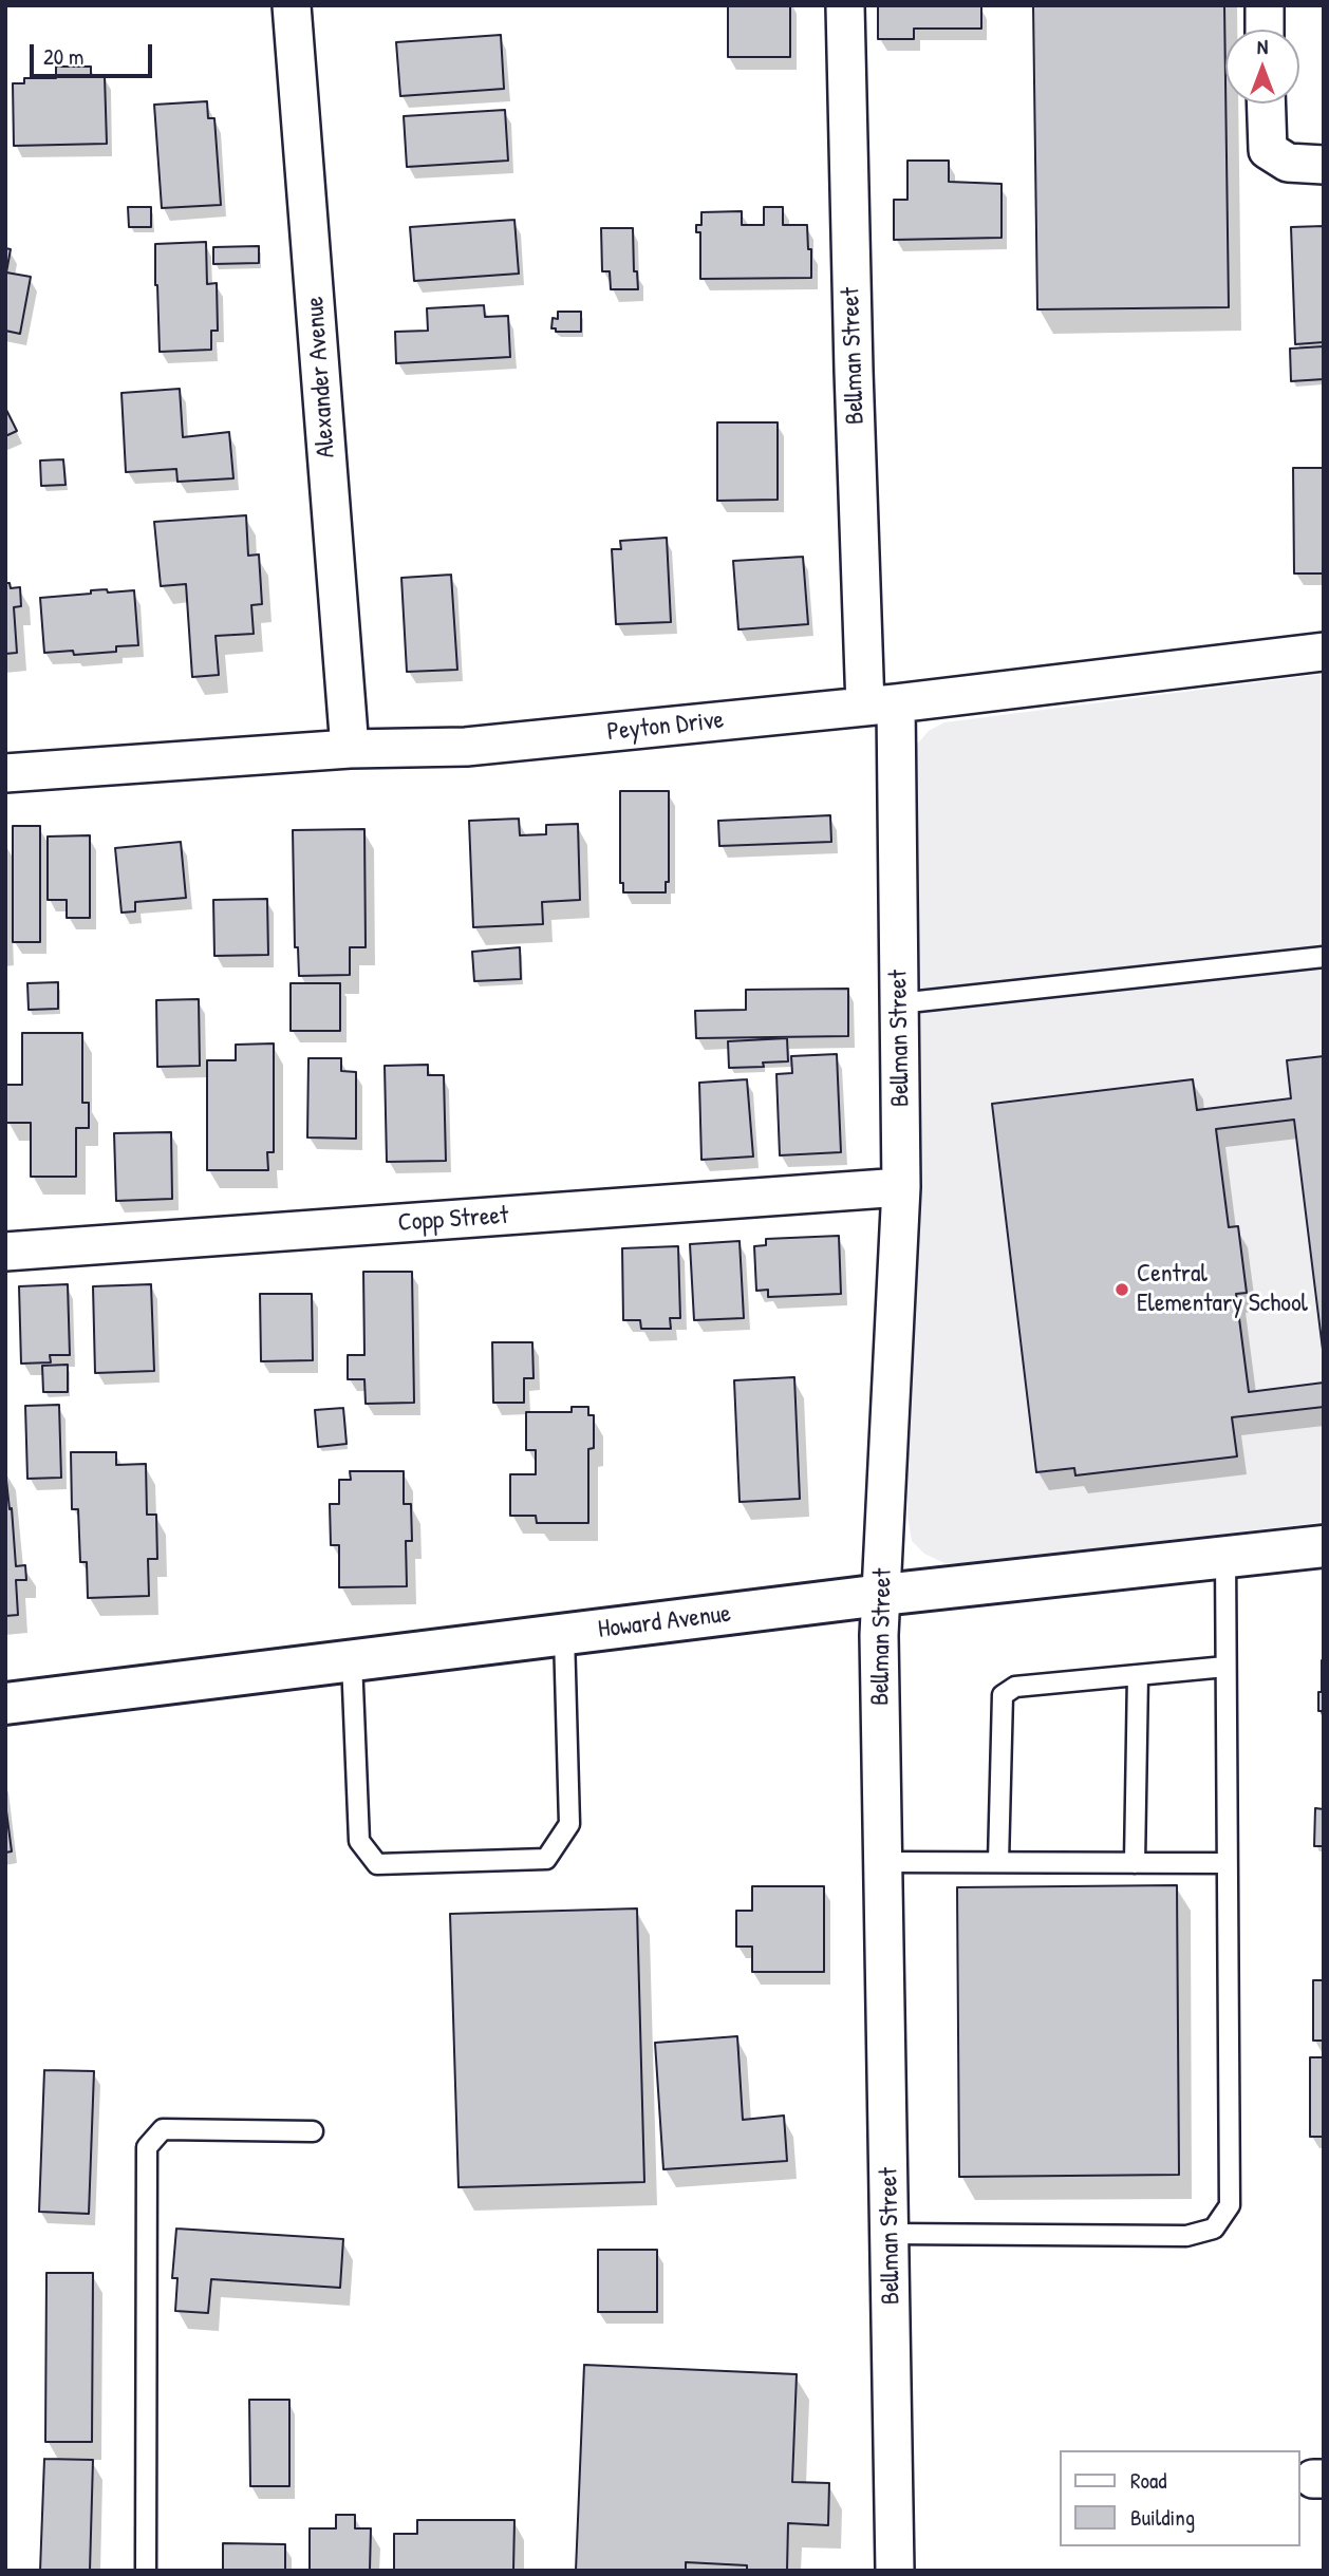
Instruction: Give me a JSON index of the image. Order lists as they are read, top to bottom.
{
  "streets": {
    "main road": ["Howard Avenue"],
    "street": [
      "Bellman Street",
      "Alexander Avenue",
      "Peyton Drive",
      "Copp Street"
    ]
  },
  "crossings": [
    ["Bellman Street", "Peyton Drive"],
    ["Bellman Street", "Copp Street"],
    ["Bellman Street", "Howard Avenue"],
    ["Alexander Avenue", "Peyton Drive"]
  ],
  "places": ["Central Elementary School"],
  "legend": ["Road", "Building"],
  "scale_bar": "20 m",
  "north": "top"
}
